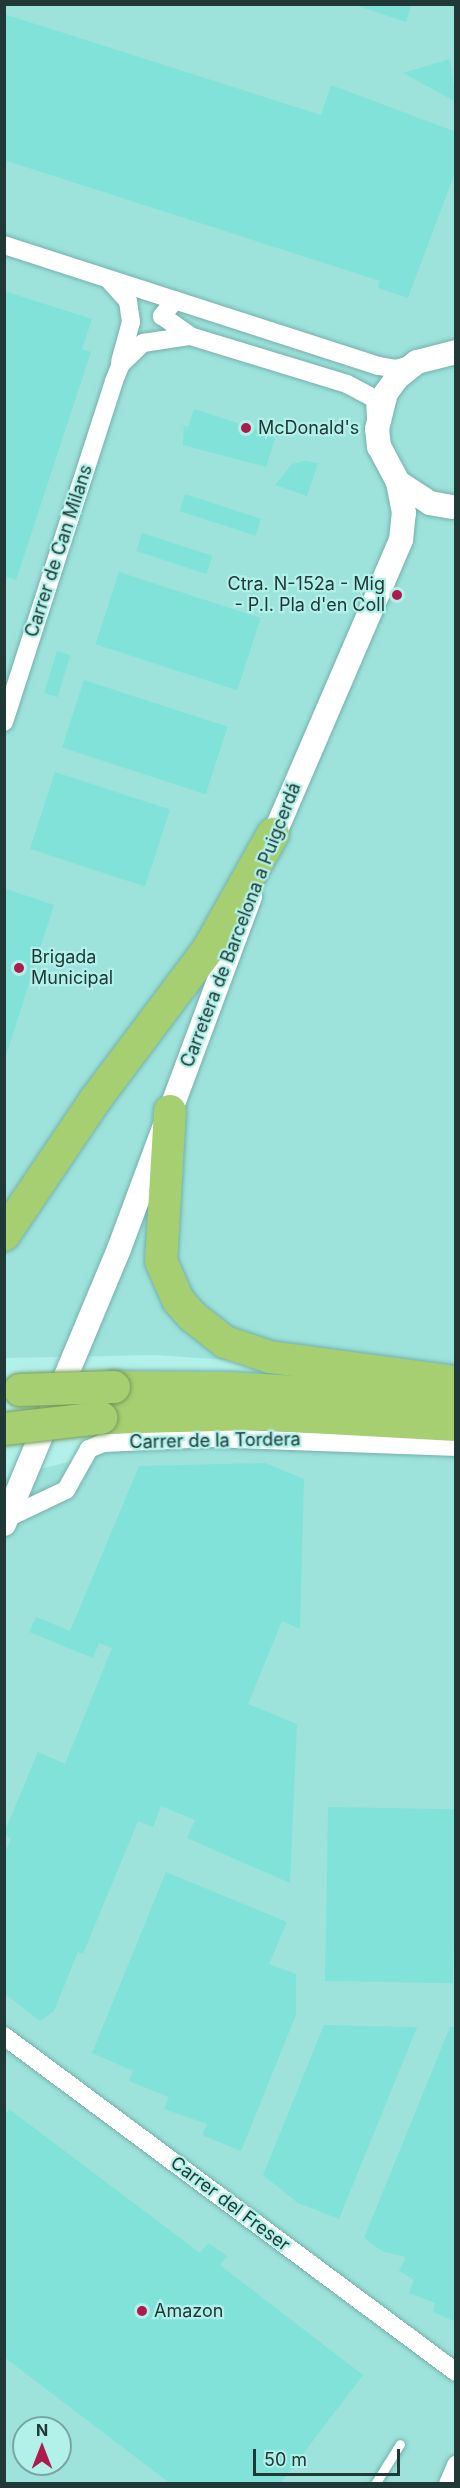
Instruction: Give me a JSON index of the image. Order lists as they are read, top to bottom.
{
  "streets": {
    "main road": ["Carretera de Barcelona a Puigcerdá"],
    "street": ["Carrer de Can Milans", "Carrer de la Tordera", "Carrer del Freser"]
  },
  "crossings": [
    ["Carretera de Barcelona a Puigcerdá", "Carrer de la Tordera"]
  ],
  "places": [
    "McDonald's",
    "Ctra. N-152a - Mig - P.I. Pla d'en Coll",
    "Brigada Municipal",
    "Amazon"
  ],
  "scale_bar": "50 m",
  "north": "top"
}
